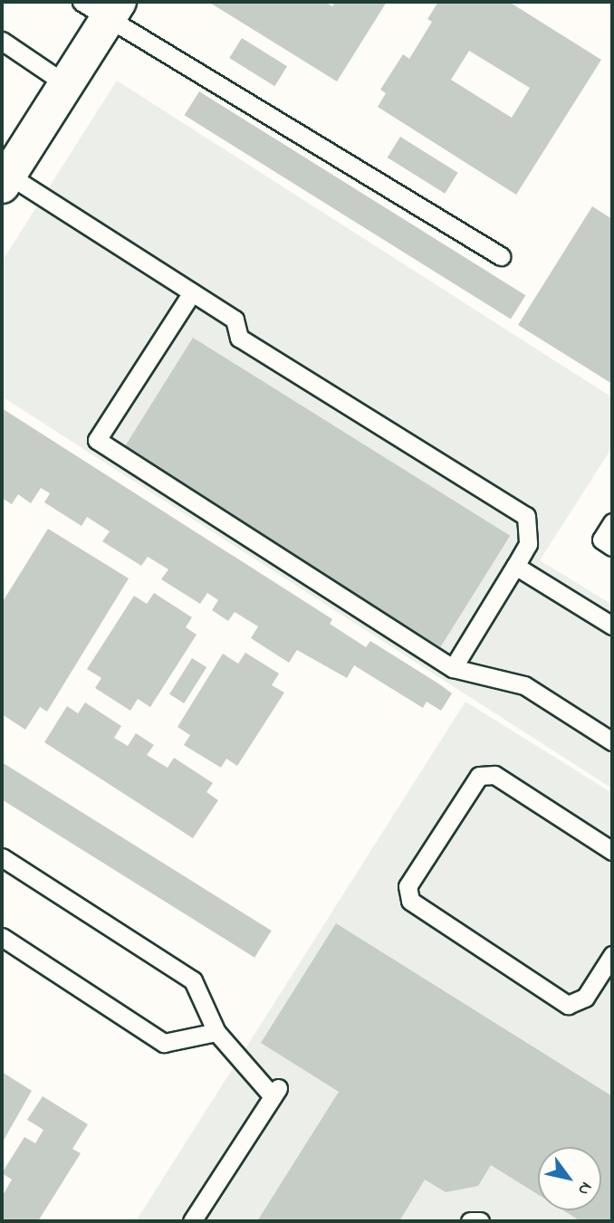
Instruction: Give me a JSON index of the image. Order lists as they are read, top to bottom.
{
  "north": "bottom right"
}
